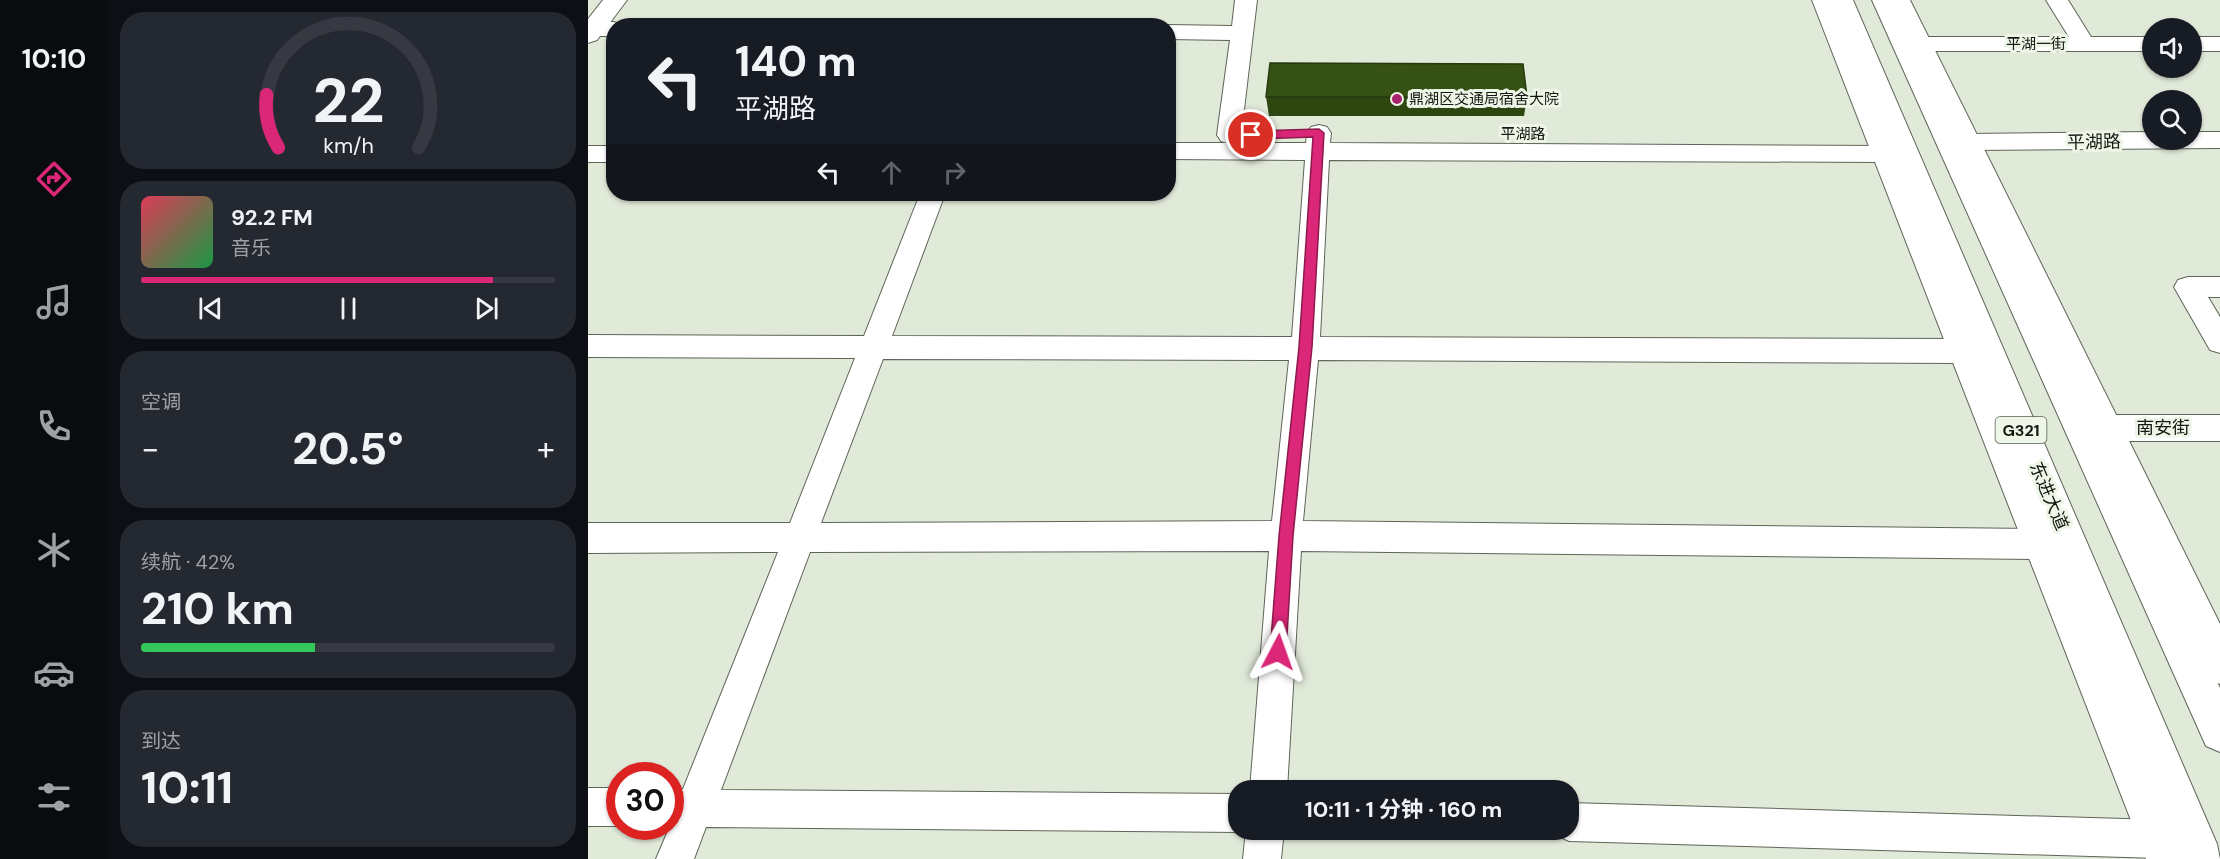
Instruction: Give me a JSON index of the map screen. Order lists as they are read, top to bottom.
{
  "streets": {
    "main road": ["G321", "东进大道"],
    "street": ["平湖一街", "平湖路", "南安街"]
  },
  "places": ["鼎湖区交通局宿舍大院"],
  "page": {
    "tabs": "10:10",
    "turn": ["140 m", "平湖路"],
    "song": ["92.2 FM", "音乐"],
    "tile": [
      "空调",
      ["续航 · 42%", "210 km"],
      ["到达", "10:11"]
    ],
    "heat": ["−", "20.5°", "+"],
    "limit": "30",
    "trip": "10:11 · 1 分钟 · 160 m",
    "gauge": ["22", "km/h"]
  }
}
